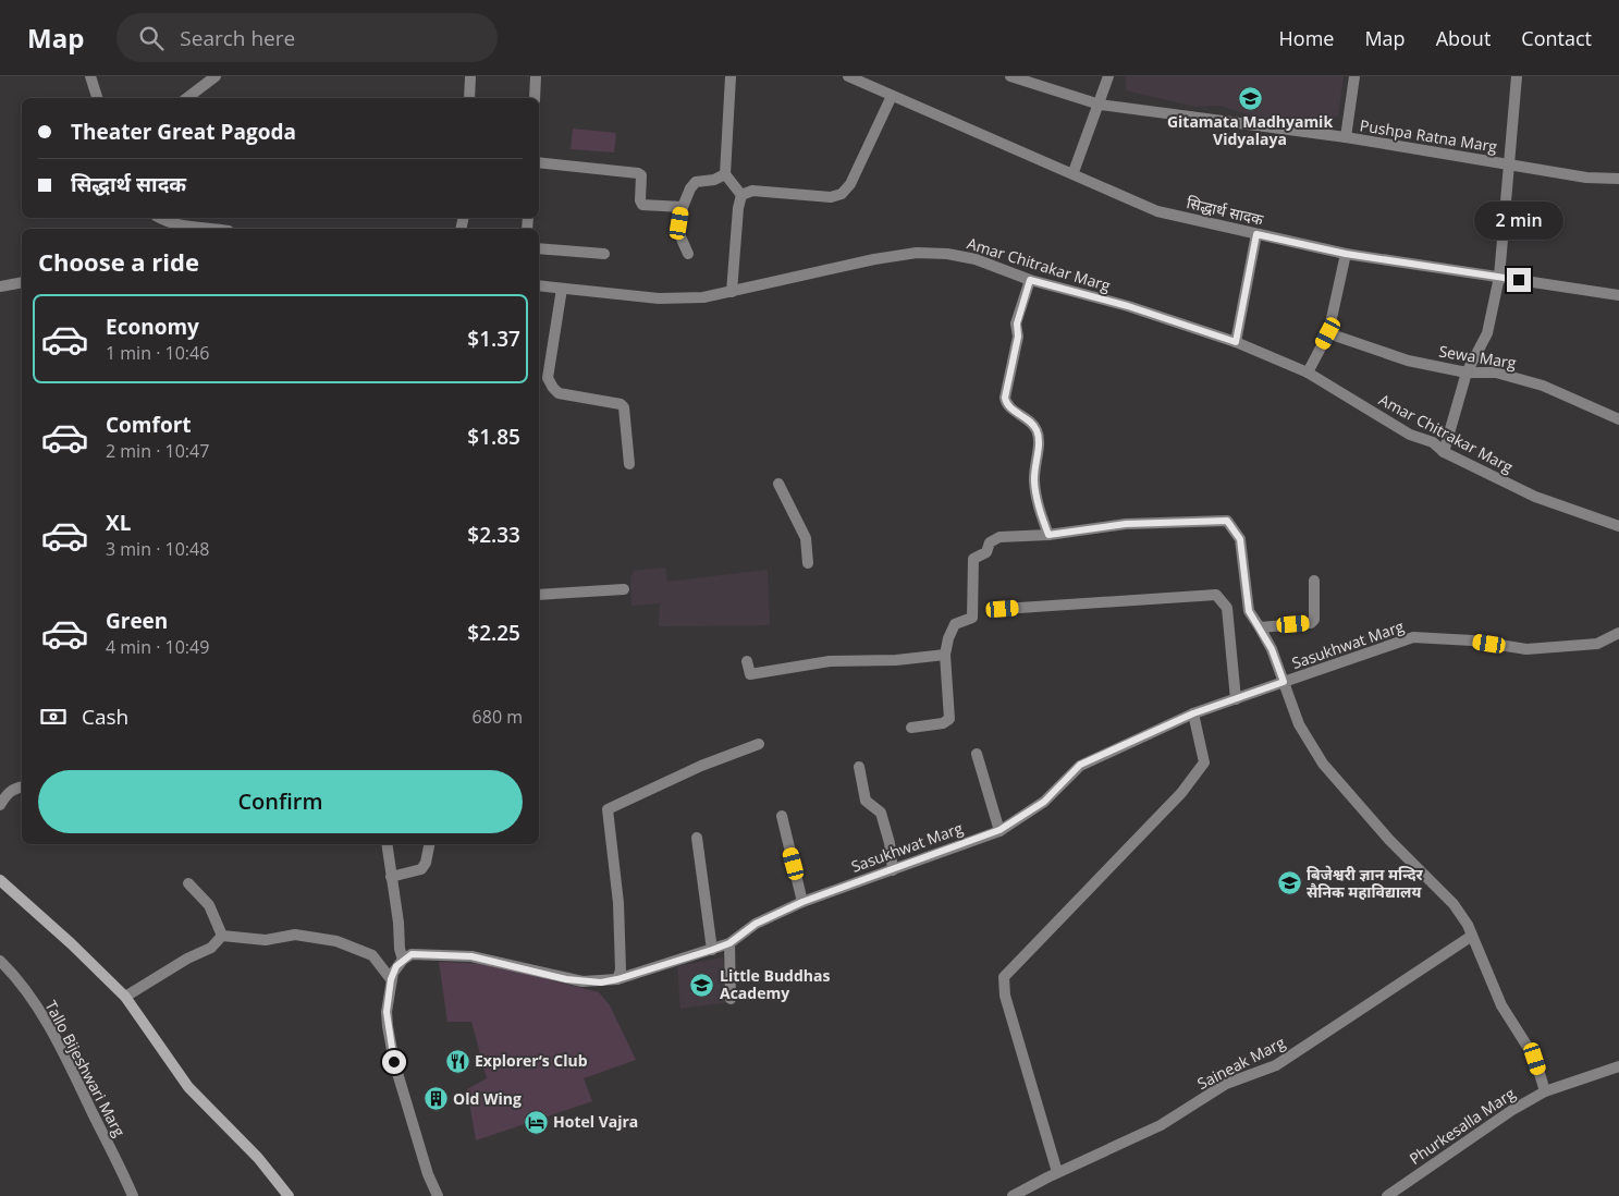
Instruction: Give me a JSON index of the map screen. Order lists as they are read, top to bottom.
{
  "streets": {
    "street": [
      "Pushpa Ratna Marg",
      "सिद्धार्थ सादक",
      "Amar Chitrakar Marg",
      "Sewa Marg",
      "Sasukhwat Marg",
      "Saineak Marg",
      "Tallo Bijeshwari Marg",
      "Phurkesalla Marg"
    ]
  },
  "places": {
    "school or university": ["Gitamata Madhyamik Vidyalaya", "बिजेश्वरी ज्ञान मन्दिर सैनिक महाविद्यालय", "Little Buddhas Academy"],
    "restaurant": ["Explorer‘s Club"],
    "building": ["Old Wing"],
    "hotel": ["Hotel Vajra"]
  },
  "page": {
    "header": "Map",
    "search": "Search here",
    "nav": [
      "Home",
      "Map",
      "About",
      "Contact"
    ],
    "banner": ["Theater Great Pagoda", "सिद्धार्थ सादक"],
    "bubble": "2 min",
    "heading": "Choose a ride",
    "list": [
      {
        "name": "Economy",
        "note": "1 min · 10:46",
        "value": "$1.37"
      },
      {
        "name": "Comfort",
        "note": "2 min · 10:47",
        "value": "$1.85"
      },
      {
        "name": "XL",
        "note": "3 min · 10:48",
        "value": "$2.33"
      },
      {
        "name": "Green",
        "note": "4 min · 10:49",
        "value": "$2.25"
      }
    ],
    "pay": ["Cash", "680 m"],
    "buttons": "Confirm"
  }
}
